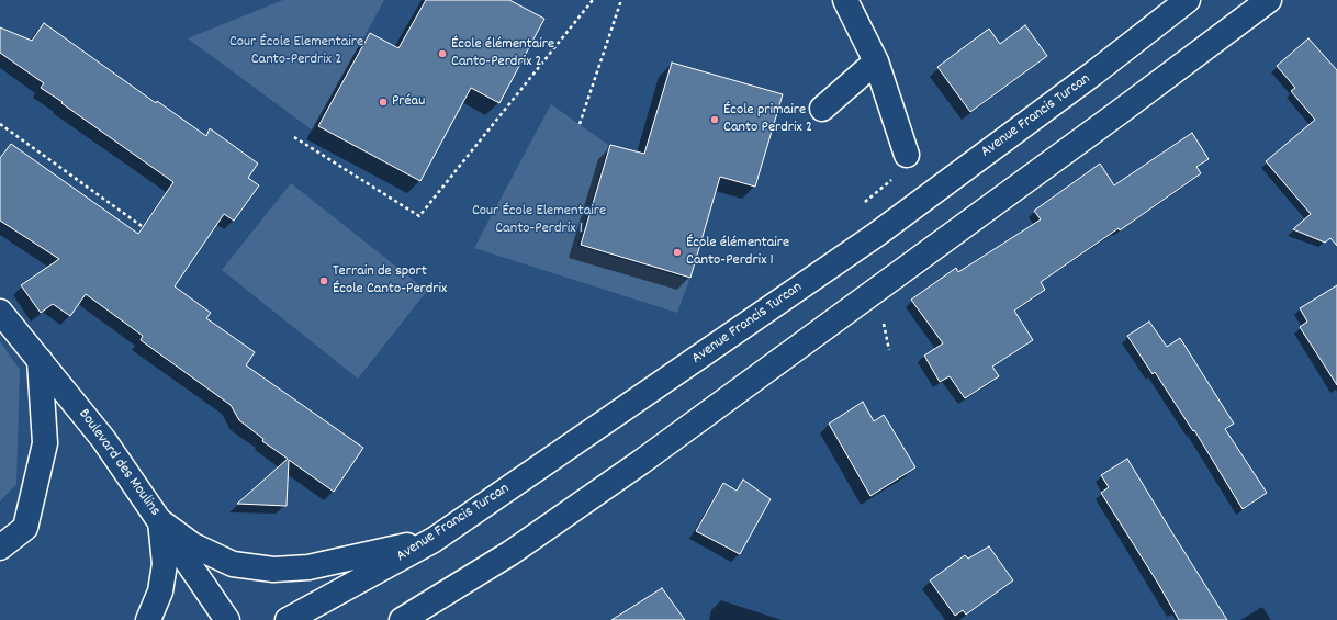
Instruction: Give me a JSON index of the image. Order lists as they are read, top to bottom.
{
  "streets": {
    "main road": ["Avenue Francis Turcan", "Boulevard des Moulins"]
  },
  "parks": ["Cour École Elementaire Canto-Perdrix 2", "Cour École Elementaire Canto-Perdrix 1"],
  "places": [
    "École élémentaire Canto-Perdrix 2",
    "Préau",
    "École primaire Canto Perdrix 2",
    "École élémentaire Canto-Perdrix 1",
    "Terrain de sport École Canto-Perdrix"
  ]
}
